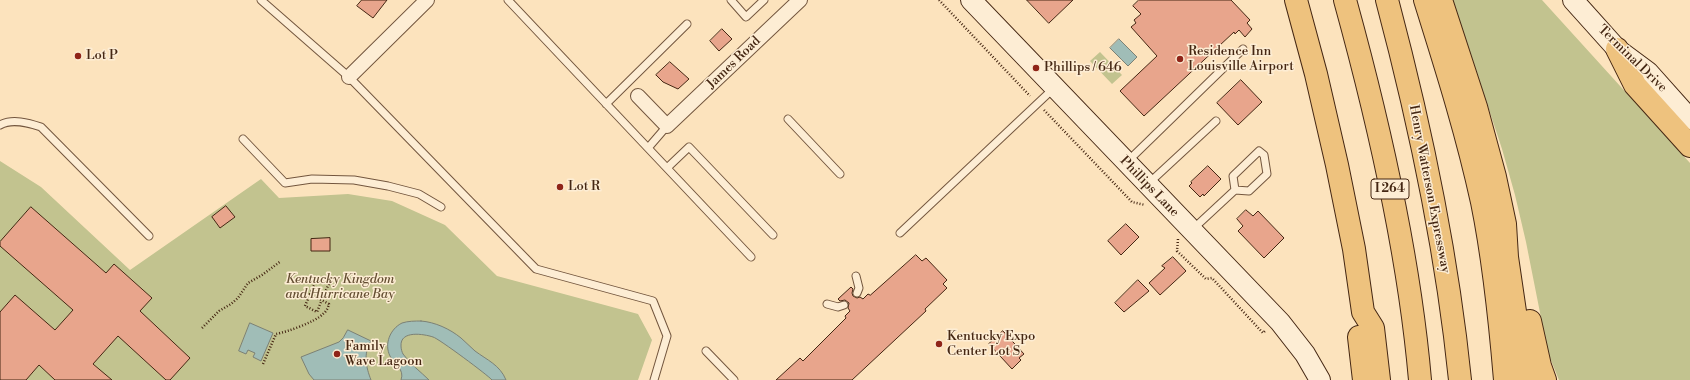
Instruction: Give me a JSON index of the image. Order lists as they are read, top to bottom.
{
  "streets": {
    "highway": ["I 264", "Henry Watterson Expressway"],
    "main road": ["Terminal Drive", "Phillips Lane"],
    "street": ["James Road"]
  },
  "parks": ["Kentucky Kingdom and Hurricane Bay"],
  "places": [
    "Lot P",
    "Residence Inn Louisville Airport",
    "Phillips / 646",
    "Lot R",
    "Kentucky Expo Center Lot S",
    "Family Wave Lagoon"
  ]
}
